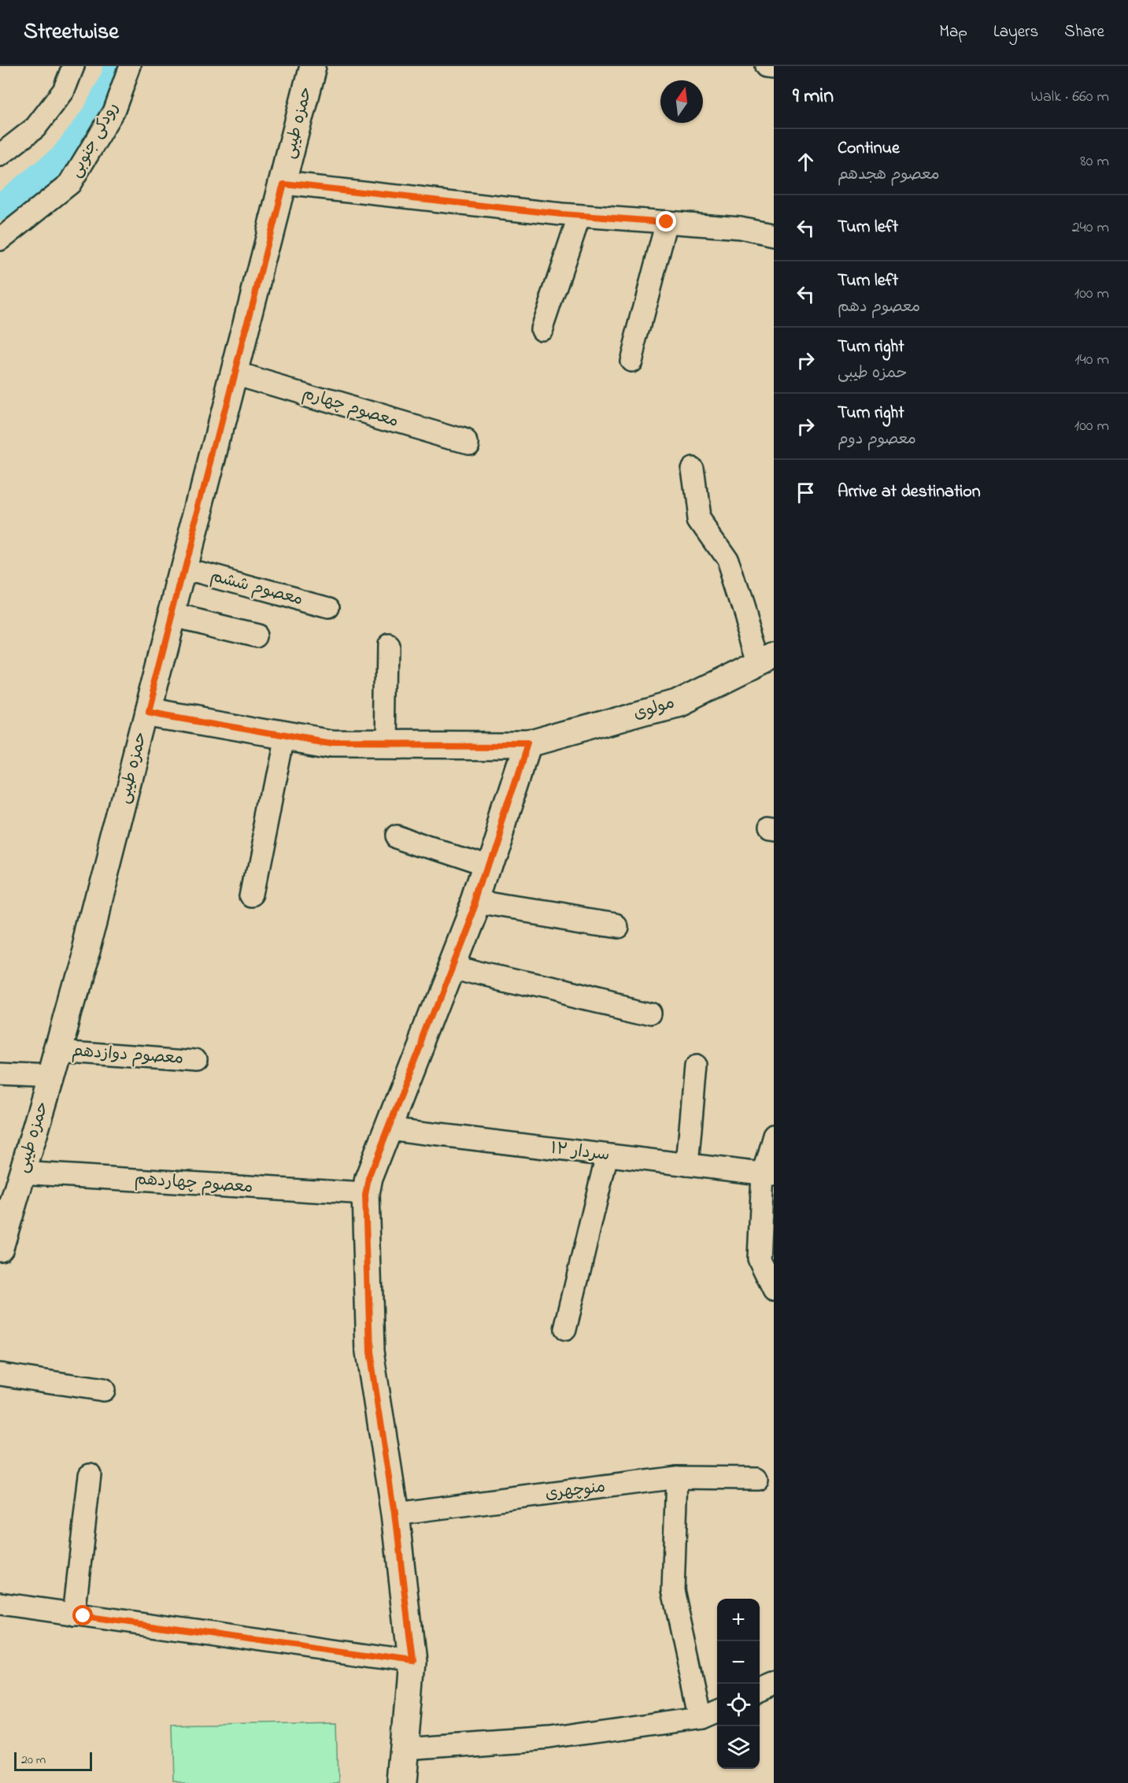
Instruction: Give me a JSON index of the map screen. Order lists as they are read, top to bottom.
{
  "streets": {
    "street": [
      "حمزه طیبی",
      "رودکی جنوبی",
      "معصوم چهارم",
      "معصوم ششم",
      "مولوی",
      "معصوم دوازدهم",
      "سردار ۱۲",
      "معصوم چهاردهم",
      "منوچهری"
    ]
  },
  "crossings": [
    ["حمزه طیبی", "معصوم چهارم"],
    ["حمزه طیبی", "معصوم ششم"],
    ["حمزه طیبی", "مولوی"],
    ["حمزه طیبی", "معصوم دوازدهم"],
    ["حمزه طیبی", "معصوم چهاردهم"]
  ],
  "scale_bar": "20 m",
  "north": "top",
  "page": {
    "header": "Streetwise",
    "nav": ["Map", "Layers", "Share"],
    "heading": ["9 min", "Walk · 660 m"],
    "list": [
      ["Continue", "معصوم هجدهم", "80 m"],
      ["Turn left", "240 m"],
      ["Turn left", "معصوم دهم", "100 m"],
      ["Turn right", "حمزه طیبی", "140 m"],
      ["Turn right", "معصوم دوم", "100 m"],
      "Arrive at destination"
    ],
    "map_buttons": ["+", "−"],
    "scale": "20 m"
  }
}
